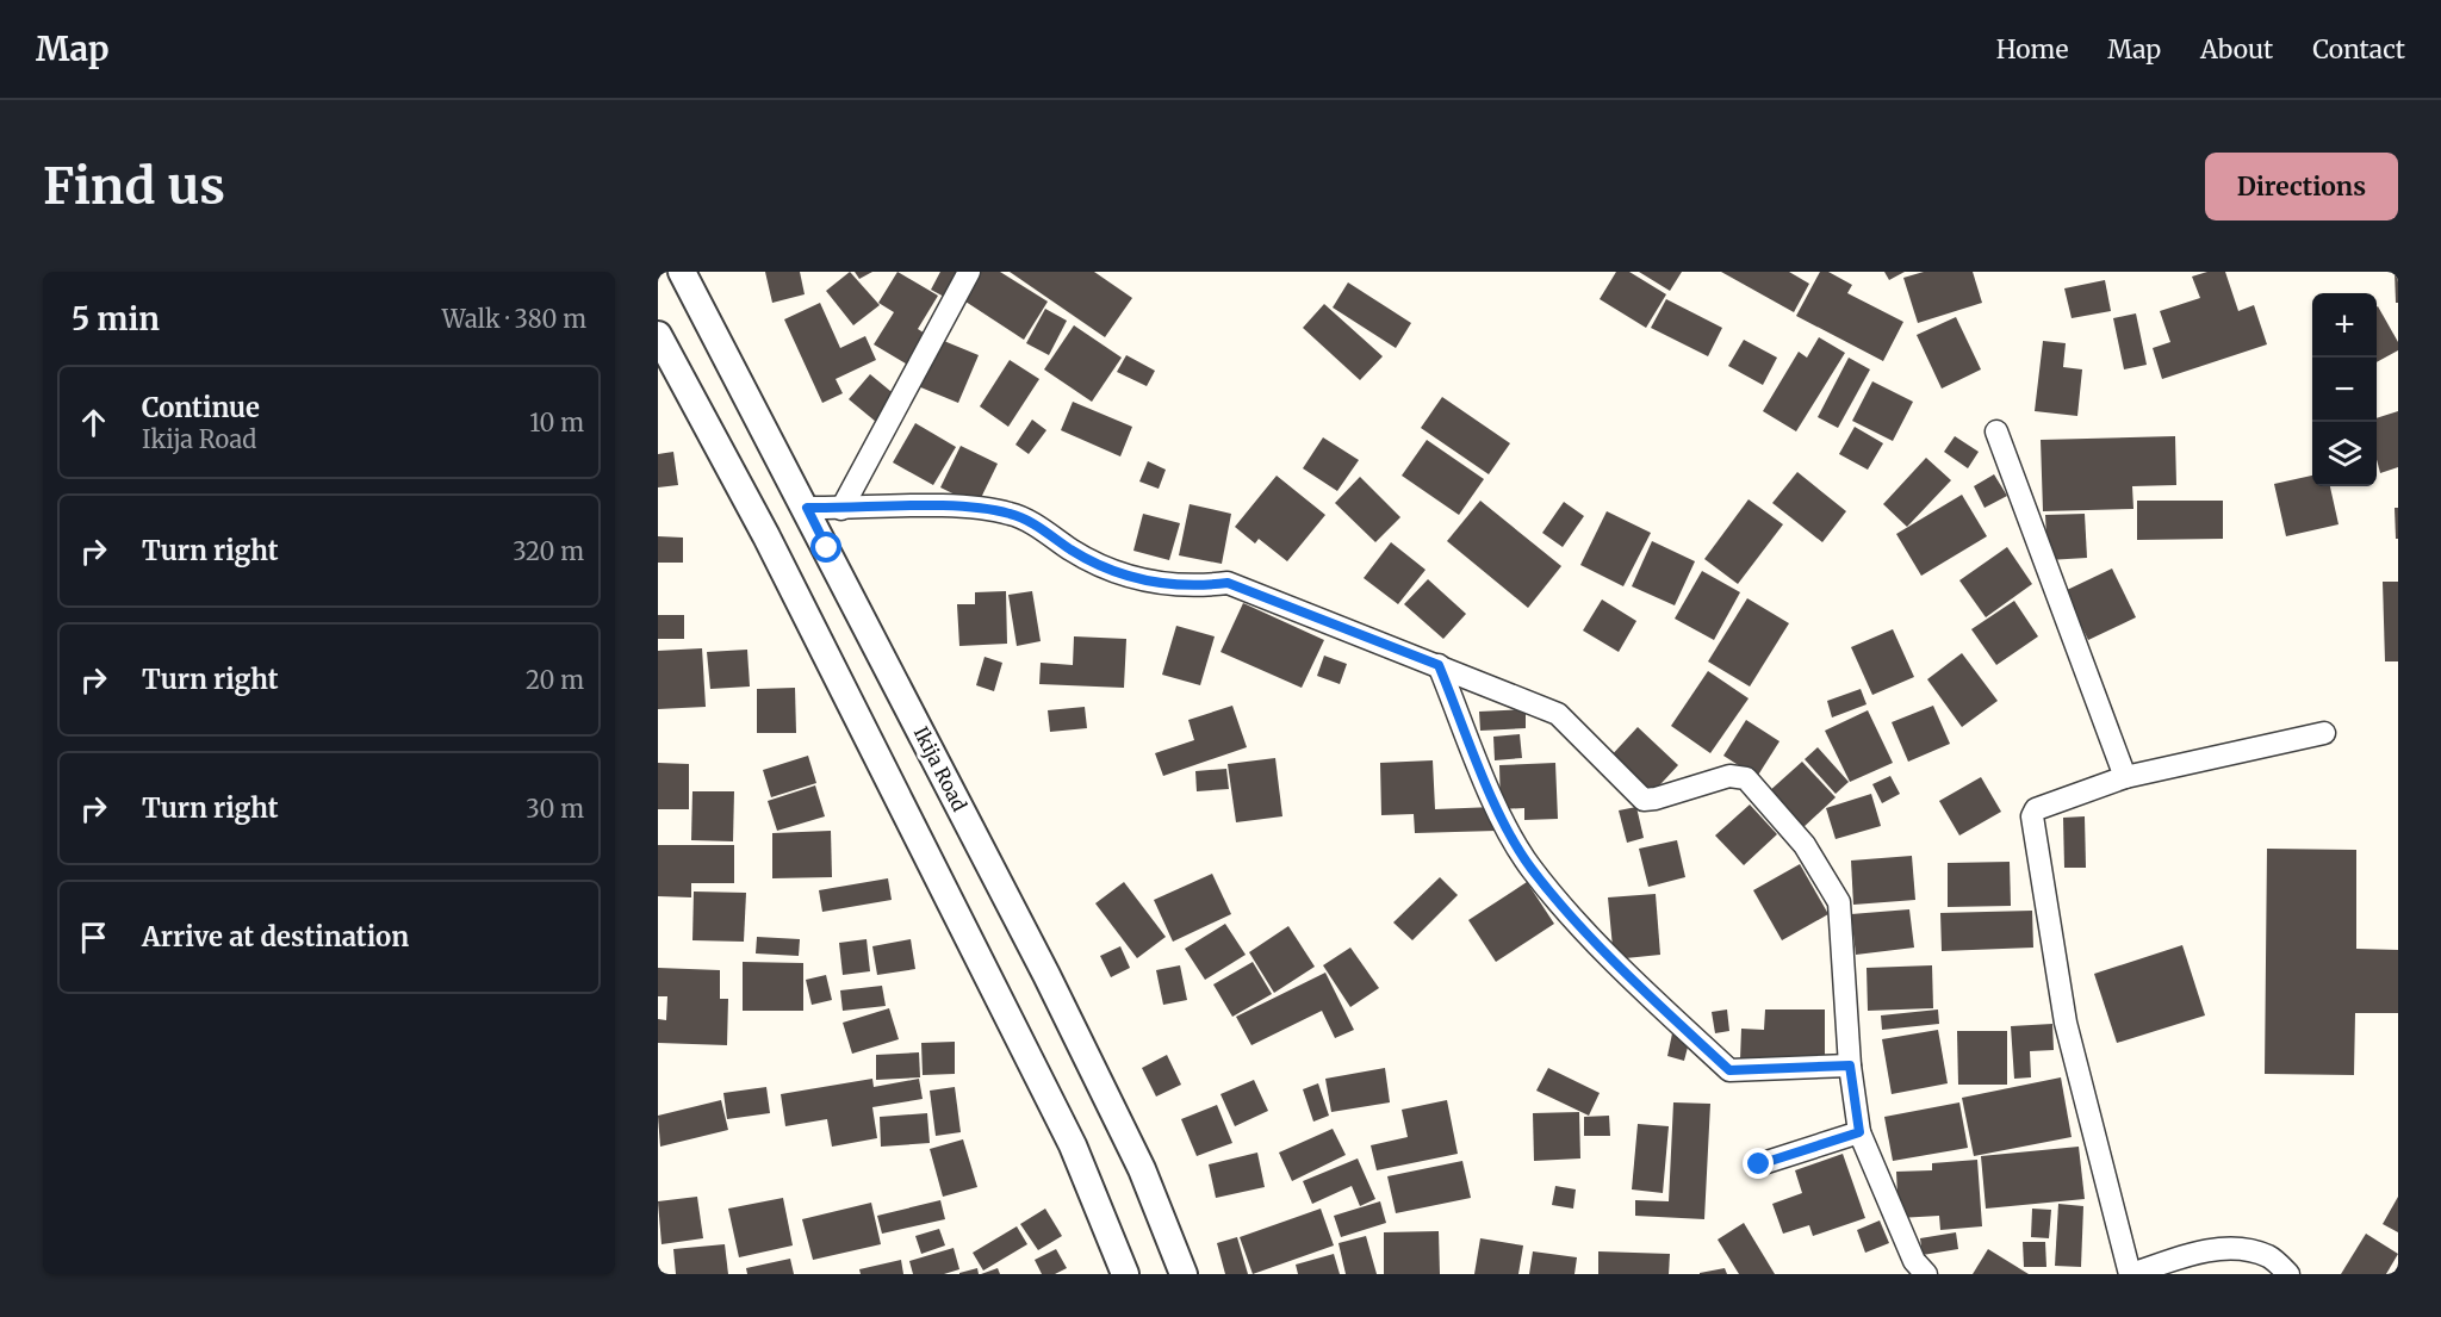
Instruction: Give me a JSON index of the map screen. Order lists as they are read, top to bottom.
{
  "streets": {
    "street": ["Ikija Road"]
  },
  "page": {
    "header": "Map",
    "nav": [
      "Home",
      "Map",
      "About",
      "Contact"
    ],
    "buttons": "Directions",
    "title": "Find us",
    "heading": ["5 min", "Walk · 380 m"],
    "map_buttons": ["+", "−"],
    "list": [
      ["Continue", "Ikija Road", "10 m"],
      ["Turn right", "320 m"],
      ["Turn right", "20 m"],
      ["Turn right", "30 m"],
      "Arrive at destination"
    ]
  }
}
